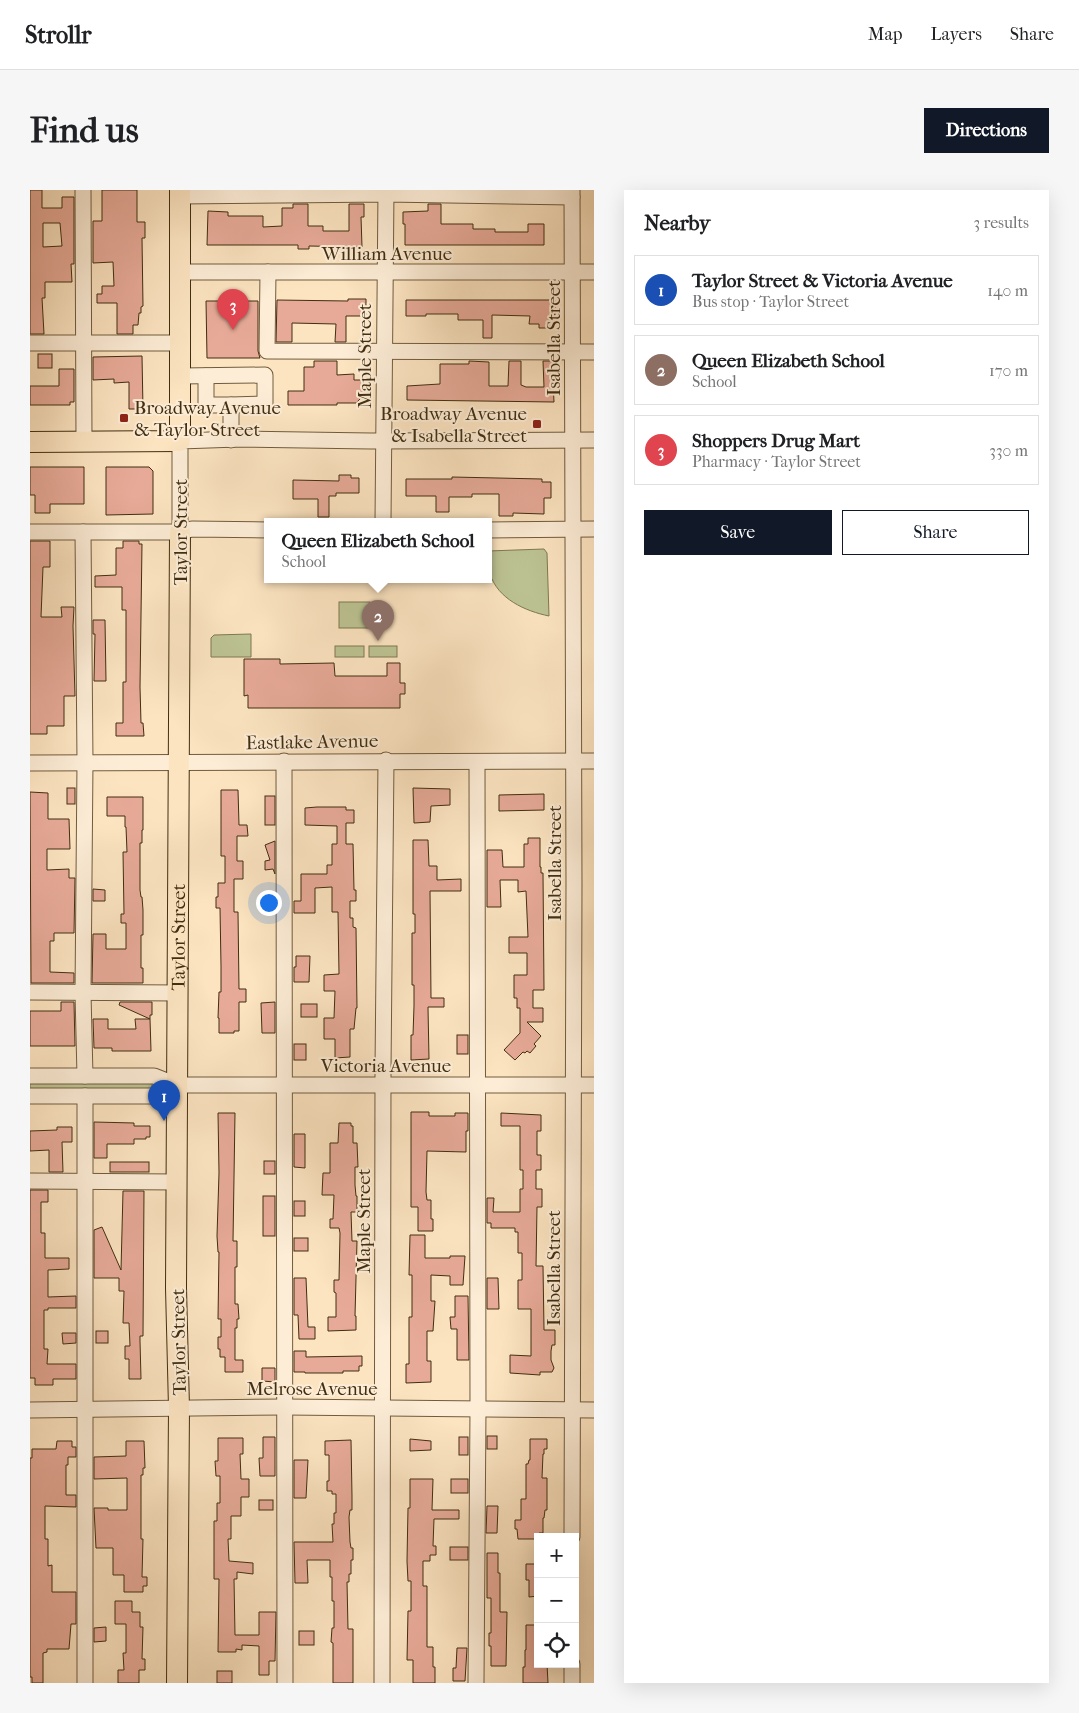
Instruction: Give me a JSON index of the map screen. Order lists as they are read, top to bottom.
{
  "streets": {
    "main road": ["Taylor Street"],
    "street": [
      "William Avenue",
      "Isabella Street",
      "Maple Street",
      "Eastlake Avenue",
      "Victoria Avenue",
      "Melrose Avenue"
    ]
  },
  "crossings": [
    ["William Avenue", "Isabella Street"],
    ["William Avenue", "Maple Street"],
    ["William Avenue", "Taylor Street"],
    ["Isabella Street", "Eastlake Avenue"],
    ["Isabella Street", "Victoria Avenue"],
    ["Isabella Street", "Melrose Avenue"],
    ["Maple Street", "Eastlake Avenue"],
    ["Maple Street", "Victoria Avenue"],
    ["Maple Street", "Melrose Avenue"],
    ["Taylor Street", "Eastlake Avenue"],
    ["Taylor Street", "Victoria Avenue"],
    ["Taylor Street", "Melrose Avenue"]
  ],
  "places": {
    "transit": ["Broadway Avenue & Taylor Street", "Broadway Avenue & Isabella Street"]
  },
  "page": {
    "header": "Strollr",
    "nav": ["Map", "Layers", "Share"],
    "buttons": [
      "Directions",
      ["Save", "Share"]
    ],
    "title": "Find us",
    "heading": ["Nearby", "3 results"],
    "list": [
      {
        "mark": "1",
        "name": "Taylor Street & Victoria Avenue",
        "note": "Bus stop · Taylor Street",
        "value": "140 m"
      },
      {
        "mark": "2",
        "name": "Queen Elizabeth School",
        "note": "School",
        "value": "170 m"
      },
      {
        "mark": "3",
        "name": "Shoppers Drug Mart",
        "note": "Pharmacy · Taylor Street",
        "value": "330 m"
      }
    ],
    "pins": ["3", "2", "1"],
    "popup": ["Queen Elizabeth School", "School"],
    "map_buttons": ["+", "−"]
  }
}
